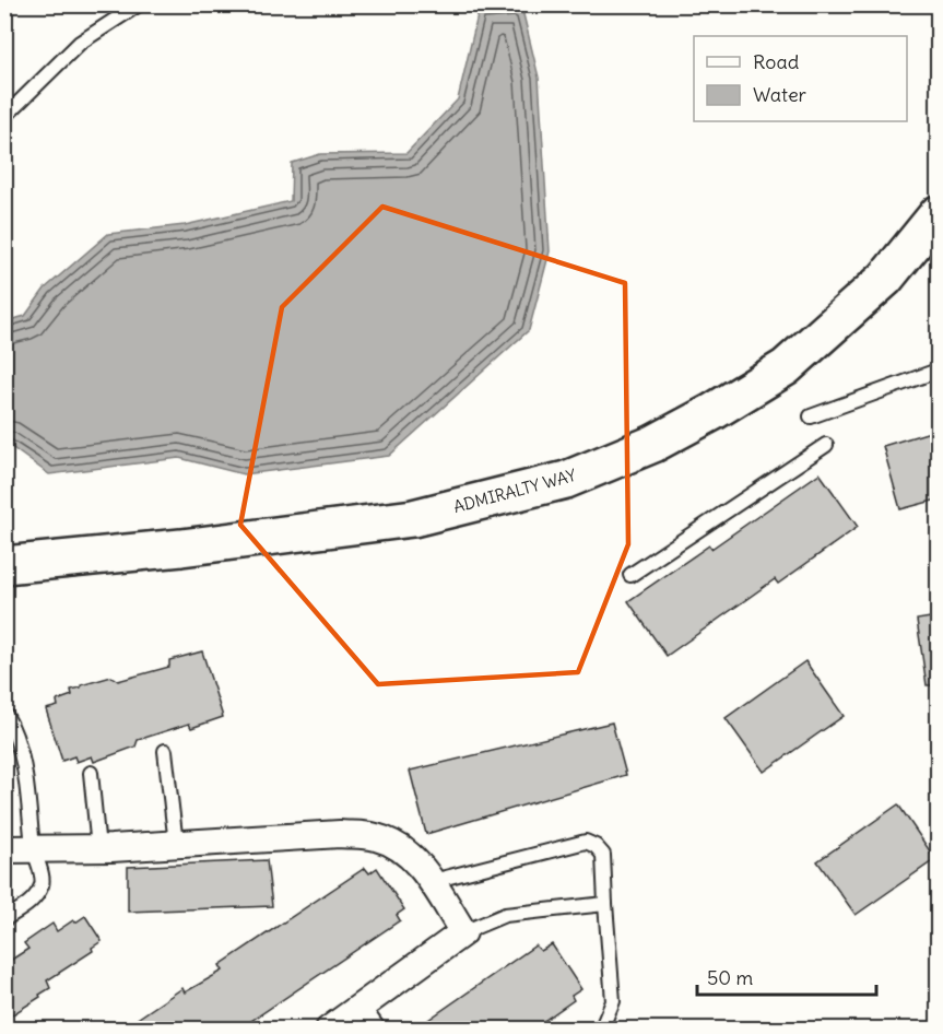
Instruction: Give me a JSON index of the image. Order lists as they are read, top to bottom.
{
  "streets": {
    "street": ["ADMIRALTY WAY"]
  },
  "legend": ["Road", "Water"],
  "scale_bar": "50 m"
}
